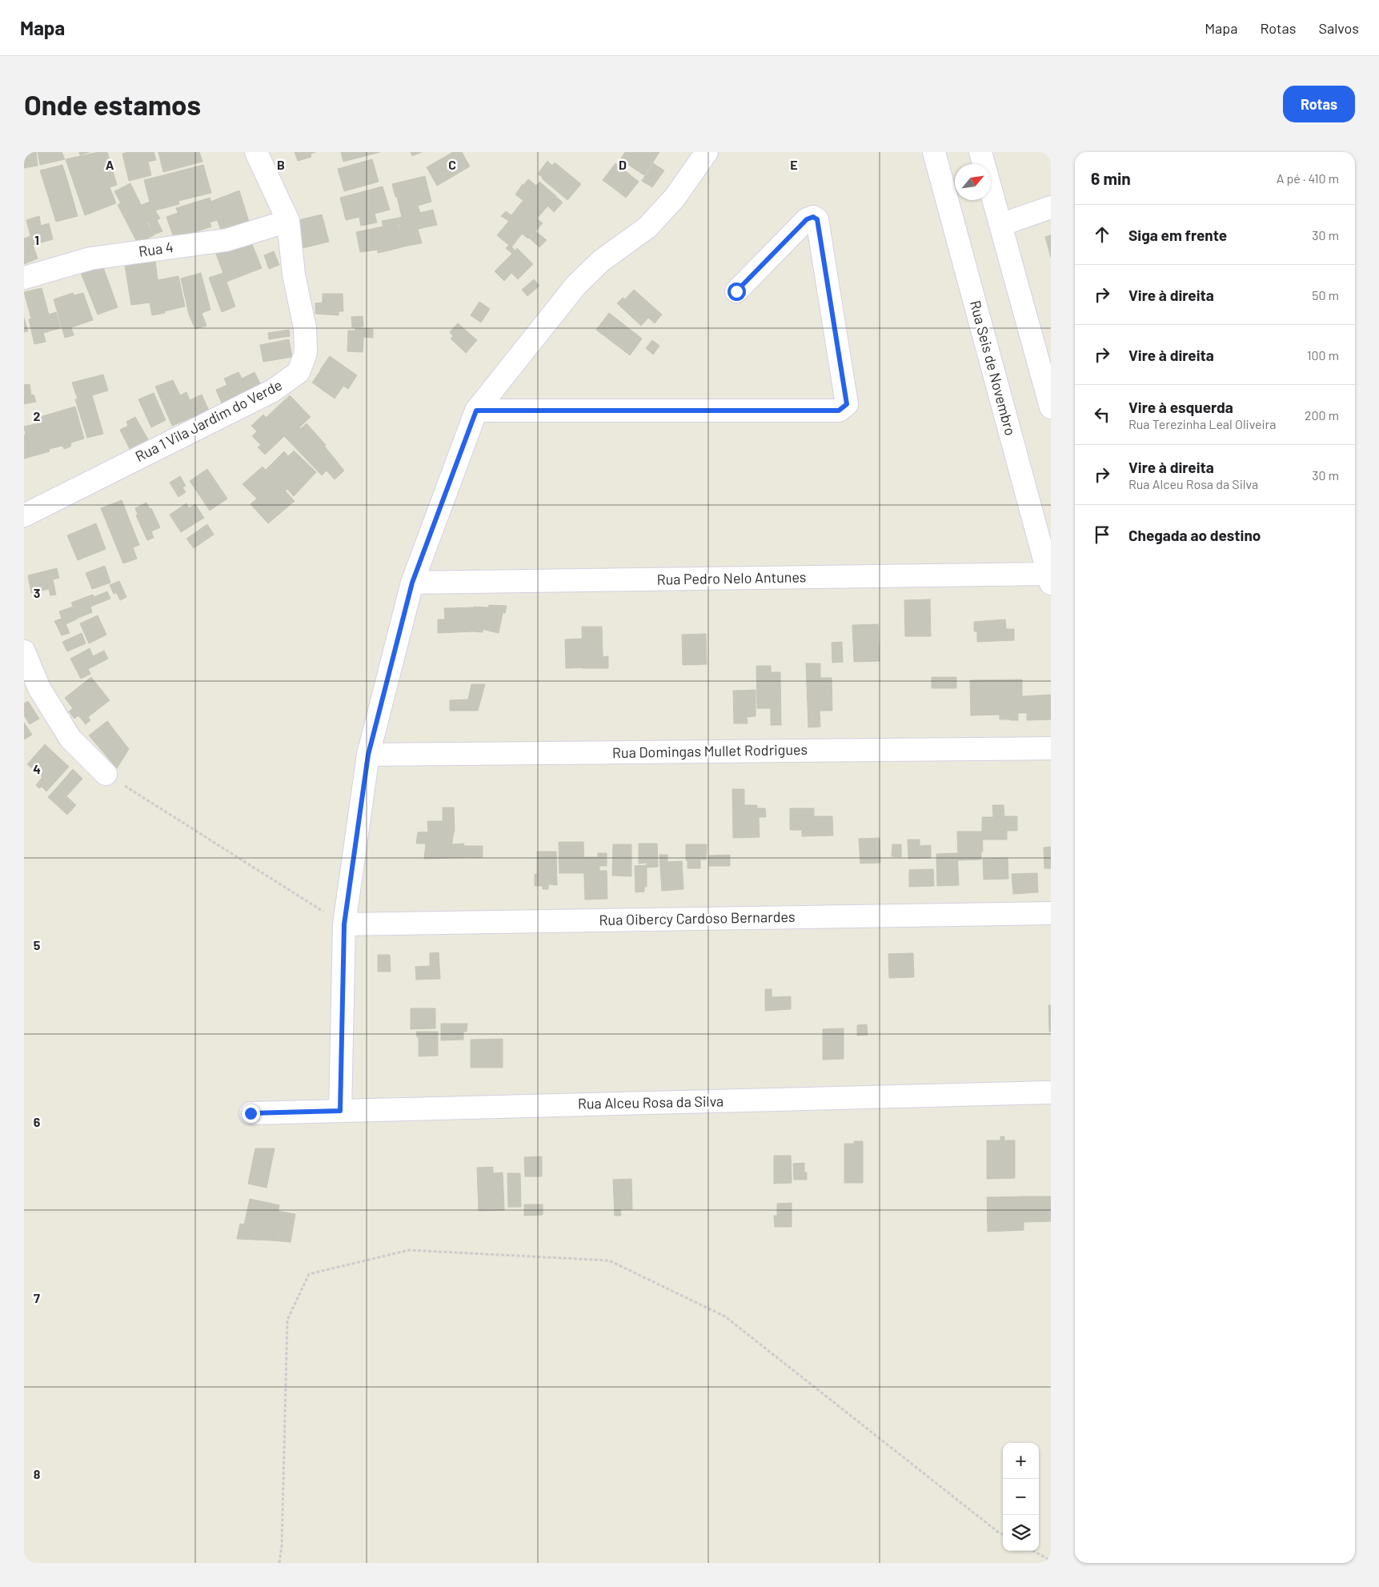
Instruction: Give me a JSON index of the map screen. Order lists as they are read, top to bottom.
{
  "streets": {
    "street": [
      "Rua 4",
      "Rua Seis de Novembro",
      "Rua 1 Vila Jardim do Verde",
      "Rua Pedro Nelo Antunes",
      "Rua Domingas Mullet Rodrigues",
      "Rua Oibercy Cardoso Bernardes",
      "Rua Alceu Rosa da Silva"
    ]
  },
  "crossings": [
    ["Rua 4", "Rua 1 Vila Jardim do Verde"],
    ["Rua Seis de Novembro", "Rua Pedro Nelo Antunes"]
  ],
  "north": "top right",
  "page": {
    "header": "Mapa",
    "nav": ["Mapa", "Rotas", "Salvos"],
    "buttons": "Rotas",
    "title": "Onde estamos",
    "heading": ["6 min", "A pé · 410 m"],
    "list": [
      ["Siga em frente", "30 m"],
      ["Vire à direita", "50 m"],
      ["Vire à direita", "100 m"],
      ["Vire à esquerda", "Rua Terezinha Leal Oliveira", "200 m"],
      ["Vire à direita", "Rua Alceu Rosa da Silva", "30 m"],
      "Chegada ao destino"
    ],
    "map_buttons": ["+", "−"]
  },
  "grid": {
    "columns": [
      "A",
      "B",
      "C",
      "D",
      "E"
    ],
    "rows": [
      "1",
      "2",
      "3",
      "4",
      "5",
      "6",
      "7",
      "8"
    ]
  }
}
